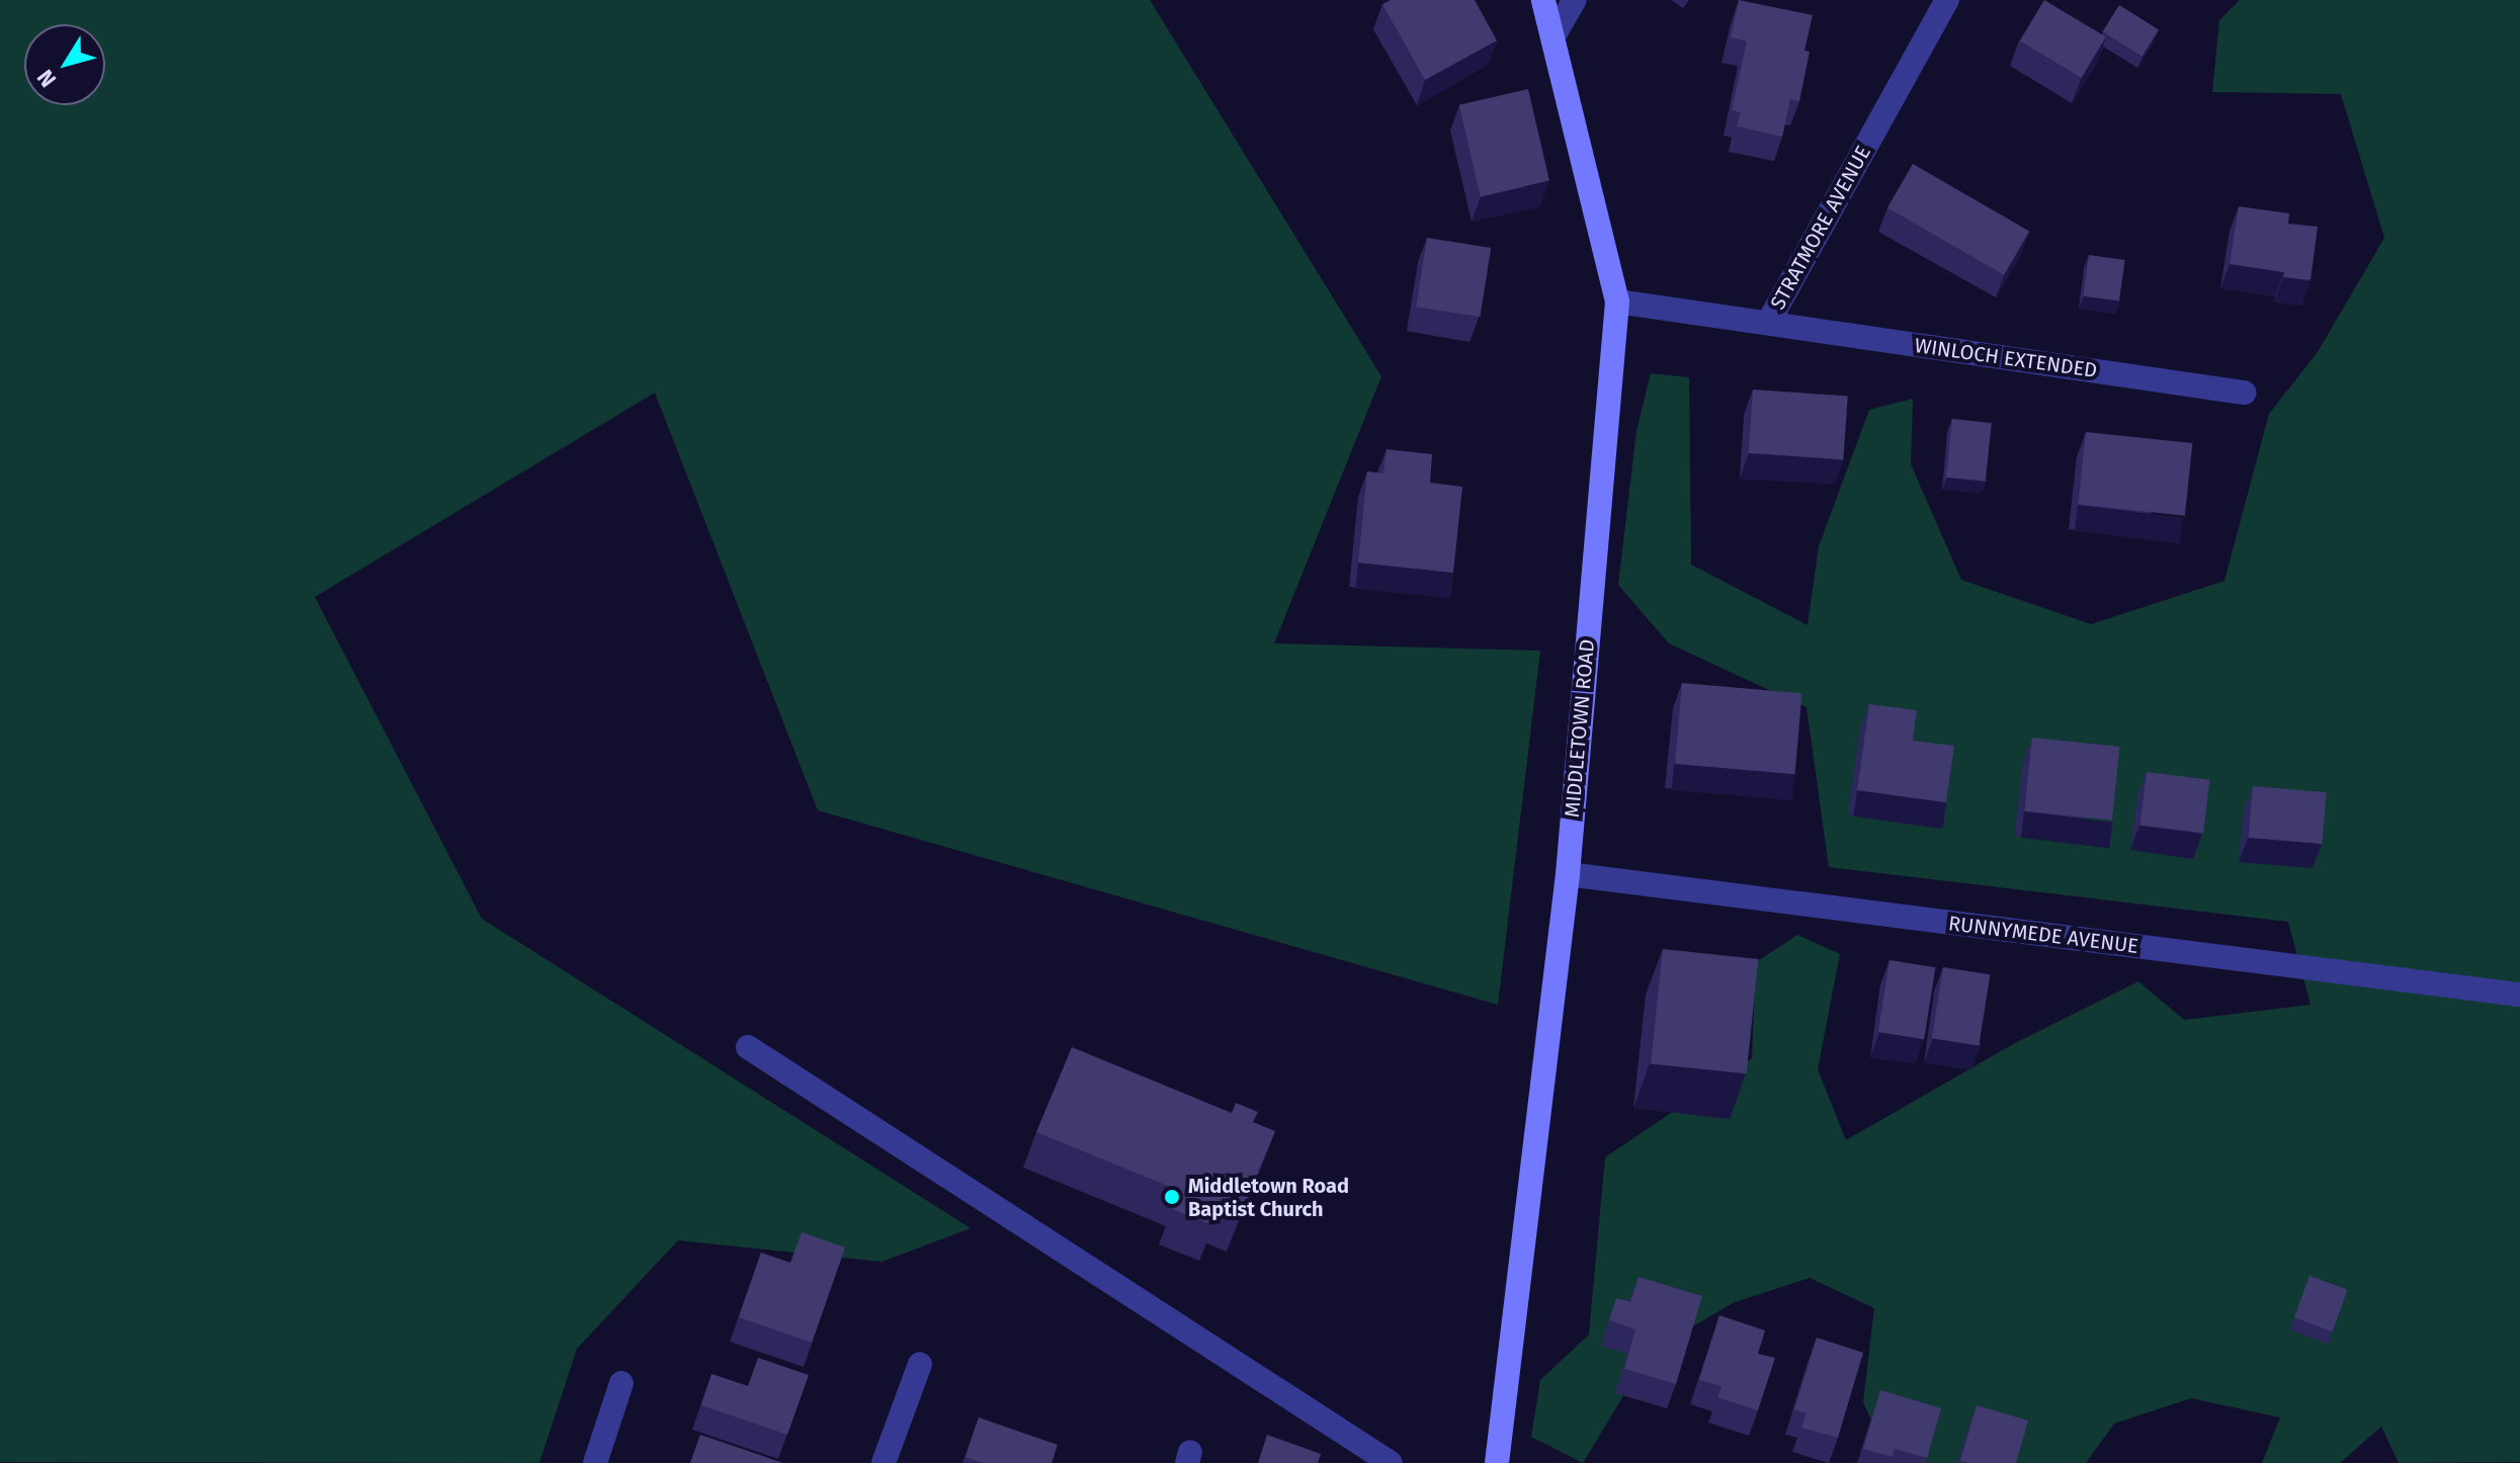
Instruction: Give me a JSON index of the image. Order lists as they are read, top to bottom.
{
  "streets": {
    "street": [
      "STRATMORE AVENUE",
      "WINLOCH EXTENDED",
      "MIDDLETOWN ROAD",
      "RUNNYMEDE AVENUE"
    ]
  },
  "crossings": [
    ["STRATMORE AVENUE", "WINLOCH EXTENDED"],
    ["STRATMORE AVENUE", "MIDDLETOWN ROAD"],
    ["MIDDLETOWN ROAD", "RUNNYMEDE AVENUE"]
  ],
  "places": ["Middletown Road Baptist Church"],
  "north": "bottom left"
}
